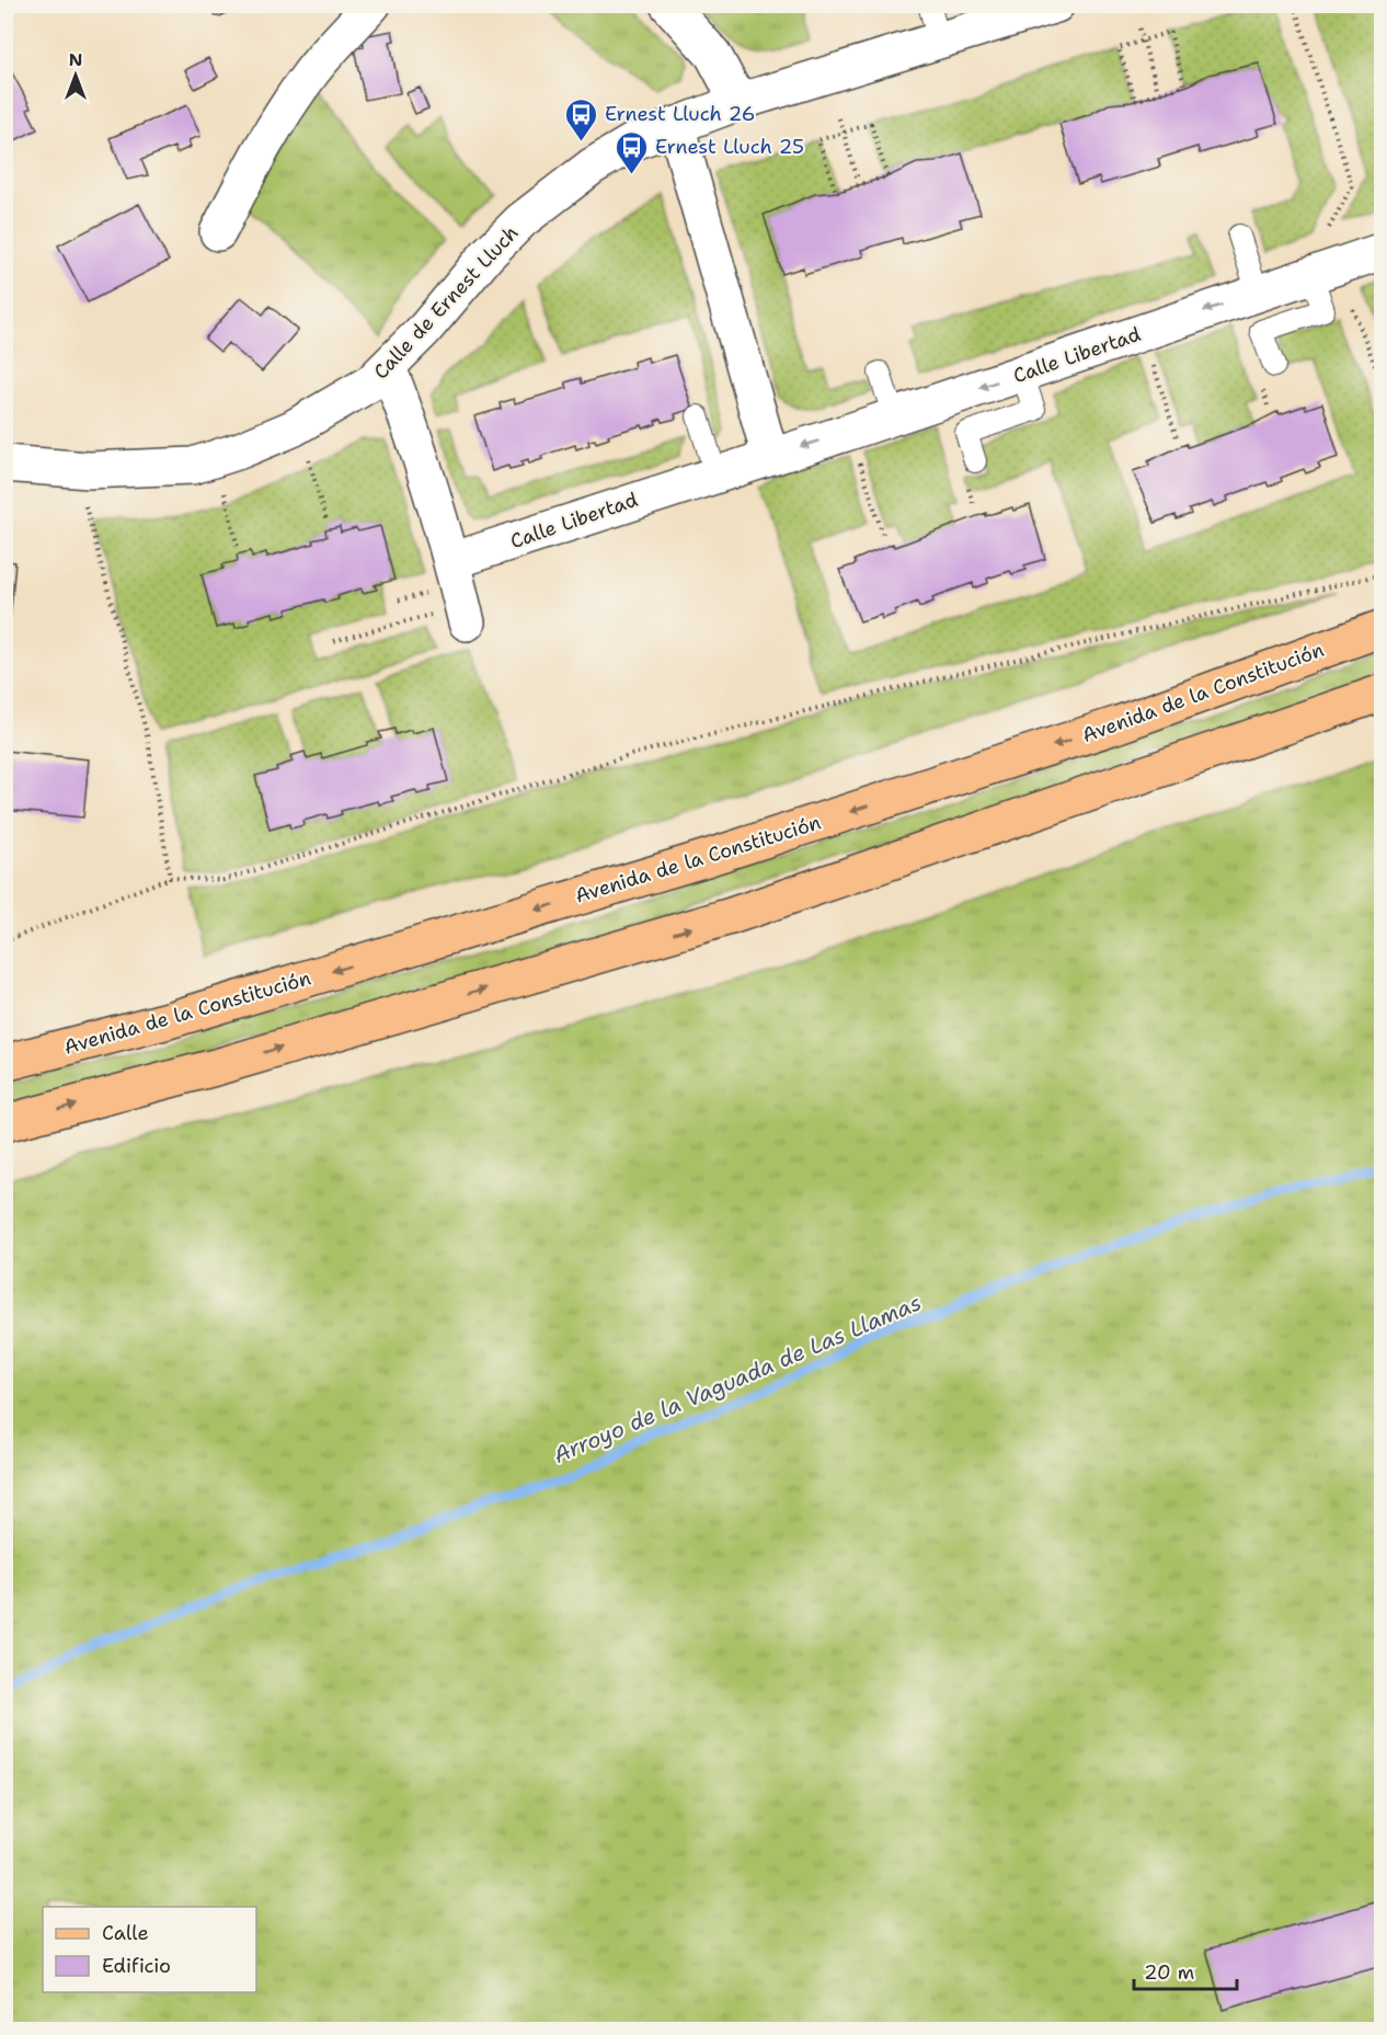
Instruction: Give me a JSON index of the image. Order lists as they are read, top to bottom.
{
  "streets": {
    "main road": ["Avenida de la Constitución"],
    "street": ["Calle de Ernest Lluch", "Calle Libertad"]
  },
  "one_way": ["Calle Libertad"],
  "water": ["Arroyo de la Vaguada de Las Llamas"],
  "places": {
    "bus stop": ["Ernest Lluch 26", "Ernest Lluch 25"]
  },
  "legend": ["Calle", "Edificio"],
  "scale_bar": "20 m",
  "north": "top"
}
